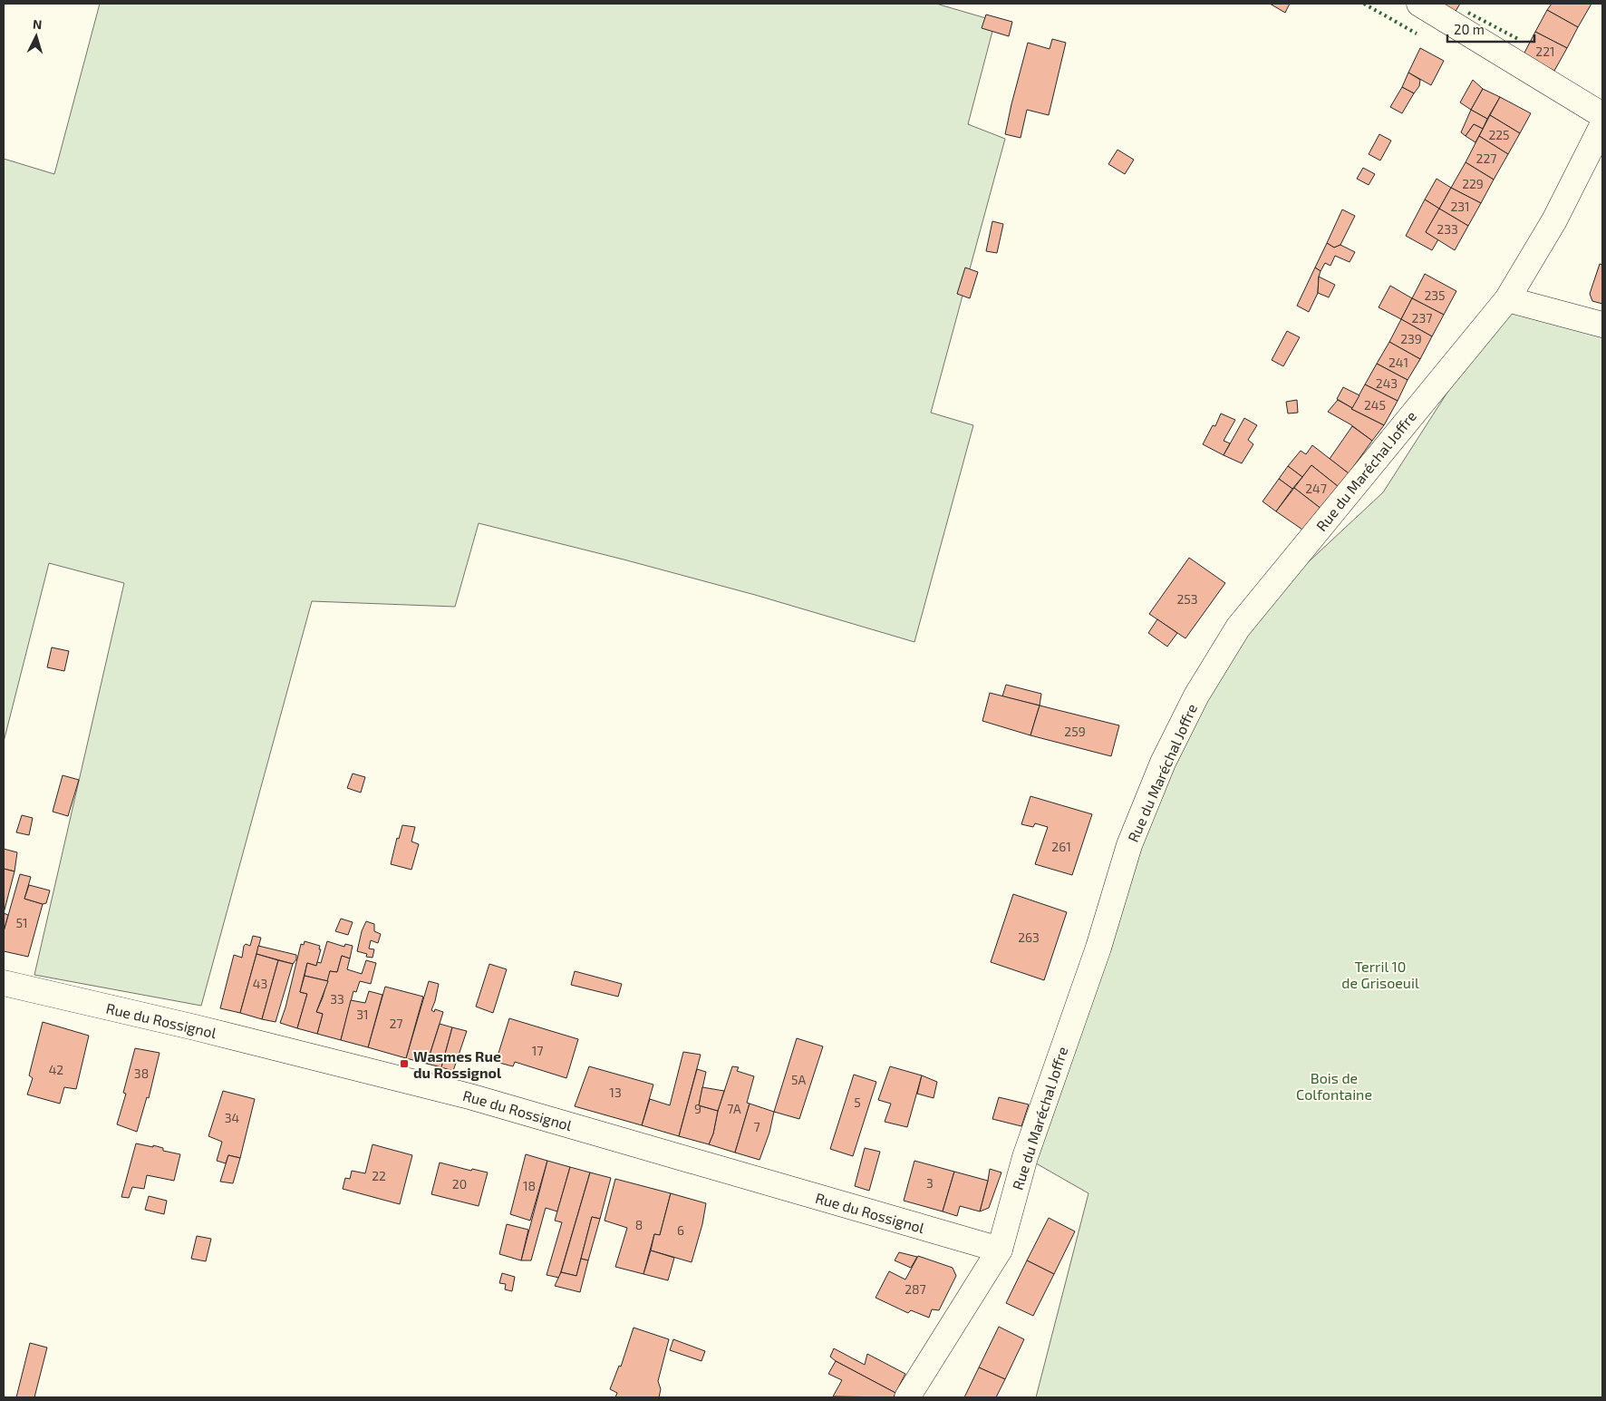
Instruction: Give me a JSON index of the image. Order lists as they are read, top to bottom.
{
  "streets": {
    "street": ["Rue du Maréchal Joffre", "Rue du Rossignol"]
  },
  "crossings": [
    ["Rue du Maréchal Joffre", "Rue du Rossignol"]
  ],
  "parks": ["Terril 10 de Grisoeuil", "Bois de Colfontaine"],
  "places": {
    "transit": ["Wasmes Rue du Rossignol"]
  },
  "house_numbers": [
    "221",
    "225",
    "227",
    "229",
    "231",
    "233",
    "235",
    "237",
    "239",
    "241",
    "243",
    "245",
    "247",
    "253",
    "259",
    "261",
    "51",
    "263",
    "43",
    "33",
    "31",
    "27",
    "17",
    "42",
    "38",
    "5A",
    "13",
    "5",
    "9",
    "7A",
    "34",
    "7",
    "22",
    "3",
    "20",
    "18",
    "8",
    "6",
    "287"
  ],
  "scale_bar": "20 m",
  "north": "top"
}
